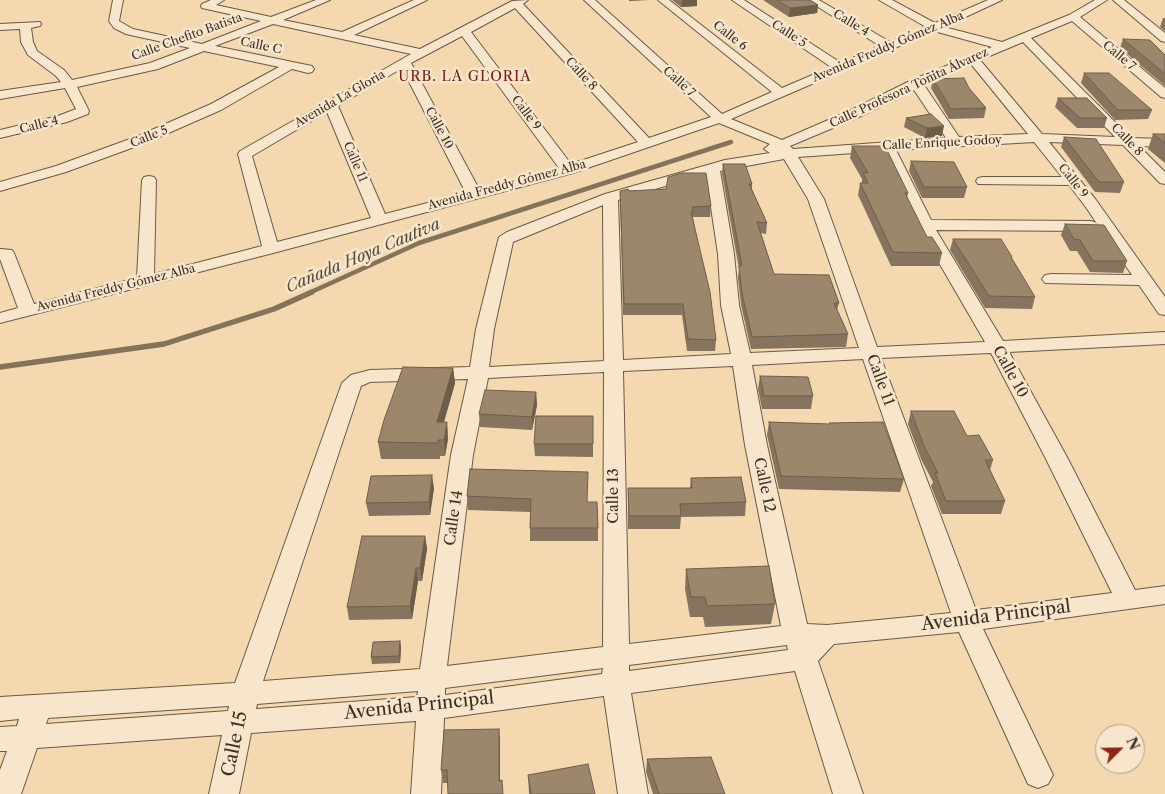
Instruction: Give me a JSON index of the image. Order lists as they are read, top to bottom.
{
  "streets": {
    "street": [
      "Calle 4",
      "Calle 5",
      "Calle 6",
      "Calle Chefito Batista",
      "Calle C",
      "Avenida Freddy Gómez Alba",
      "Calle 7",
      "Calle 8",
      "Calle Profesora Toñita Álvarez",
      "Avenida La Gloria",
      "Calle 9",
      "Calle 10",
      "Calle Enrique Godoy",
      "Calle 11",
      "Calle 12",
      "Calle 13",
      "Calle 14",
      "Avenida Principal",
      "Calle 15"
    ]
  },
  "crossings": [
    ["Calle 4", "Calle Chefito Batista"],
    ["Calle 4", "Avenida Freddy Gómez Alba"],
    ["Calle 5", "Calle C"],
    ["Calle 5", "Avenida Freddy Gómez Alba"],
    ["Calle 6", "Avenida Freddy Gómez Alba"],
    ["Calle Chefito Batista", "Calle C"],
    ["Avenida Freddy Gómez Alba", "Calle 7"],
    ["Avenida Freddy Gómez Alba", "Calle 8"],
    ["Avenida Freddy Gómez Alba", "Avenida La Gloria"],
    ["Avenida Freddy Gómez Alba", "Calle 9"],
    ["Avenida Freddy Gómez Alba", "Calle 10"],
    ["Avenida Freddy Gómez Alba", "Calle 11"],
    ["Calle 7", "Calle Profesora Toñita Álvarez"],
    ["Calle 7", "Calle Enrique Godoy"],
    ["Calle 7", "Calle 11"],
    ["Calle 8", "Calle Profesora Toñita Álvarez"],
    ["Calle 8", "Avenida La Gloria"],
    ["Calle 8", "Calle Enrique Godoy"],
    ["Calle Profesora Toñita Álvarez", "Calle 9"],
    ["Calle Profesora Toñita Álvarez", "Calle Enrique Godoy"],
    ["Calle Profesora Toñita Álvarez", "Calle 11"],
    ["Avenida La Gloria", "Calle 9"],
    ["Avenida La Gloria", "Calle 10"],
    ["Avenida La Gloria", "Calle 11"],
    ["Calle 9", "Calle Enrique Godoy"],
    ["Calle 10", "Calle Enrique Godoy"],
    ["Calle 10", "Avenida Principal"],
    ["Calle 10", "Calle 15"],
    ["Calle Enrique Godoy", "Calle 11"],
    ["Calle Enrique Godoy", "Calle 12"],
    ["Calle Enrique Godoy", "Calle 13"],
    ["Calle Enrique Godoy", "Calle 14"],
    ["Calle 11", "Avenida Principal"],
    ["Calle 11", "Calle 15"],
    ["Calle 12", "Avenida Principal"],
    ["Calle 12", "Calle 15"],
    ["Calle 13", "Avenida Principal"],
    ["Calle 13", "Calle 15"],
    ["Calle 14", "Avenida Principal"],
    ["Calle 14", "Calle 15"],
    ["Avenida Principal", "Calle 15"]
  ],
  "districts": ["URB. LA GLORIA"],
  "water": ["Cañada Hoya Cautiva"],
  "north": "top right"
}
